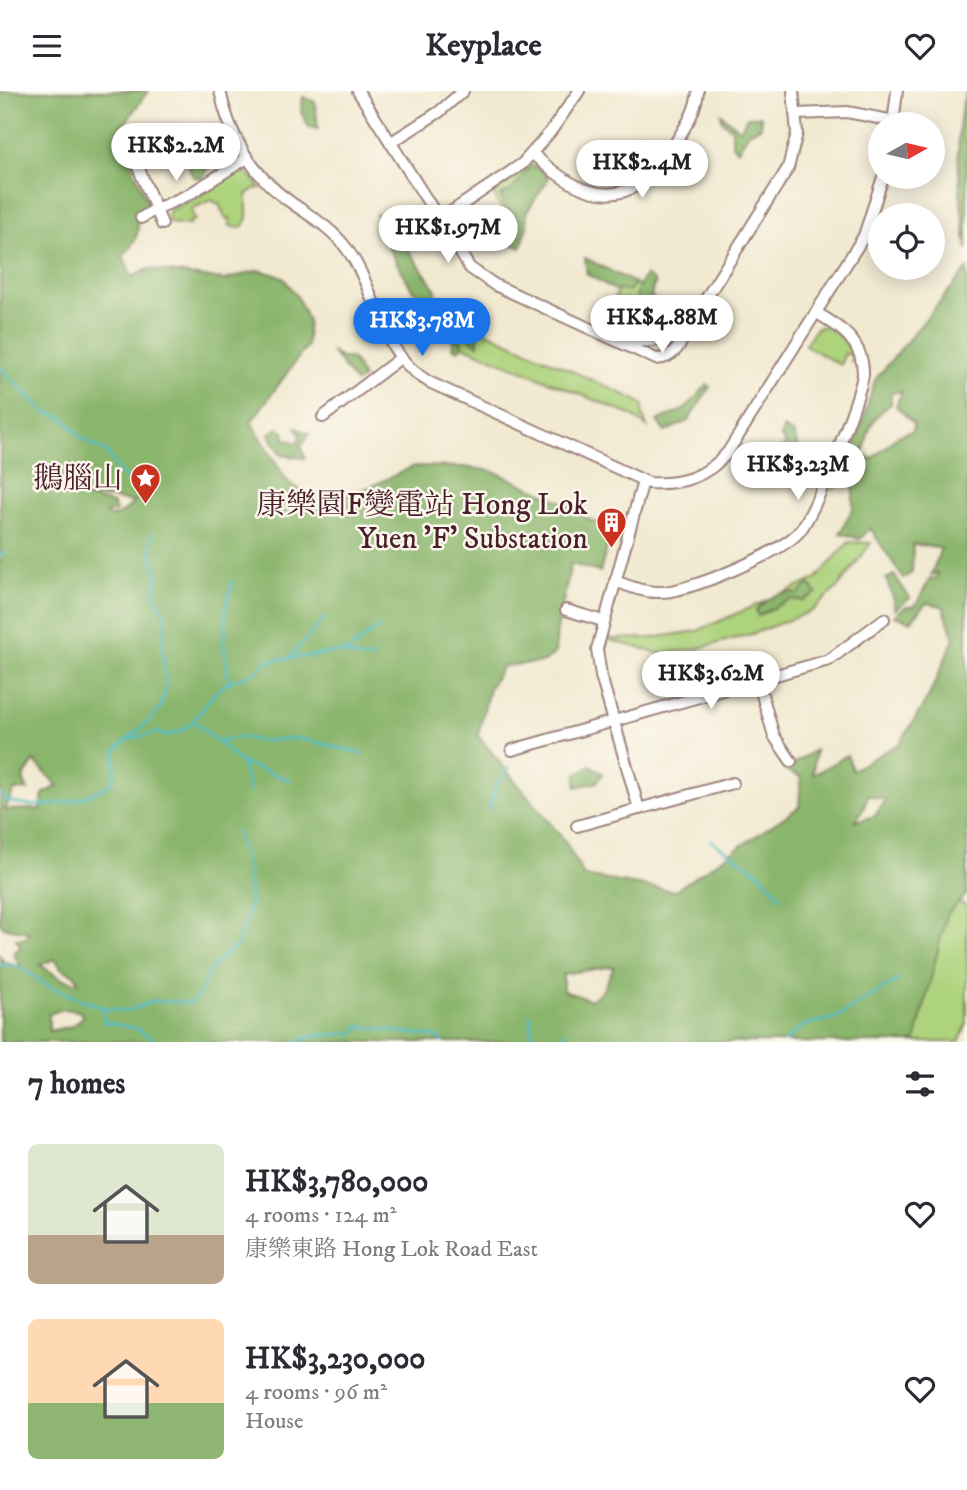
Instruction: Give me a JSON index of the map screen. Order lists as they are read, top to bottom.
{
  "places": {
    "place": ["鵝腦山"],
    "building": ["康樂園F變電站 Hong Lok Yuen 'F' Substation"]
  },
  "north": "right",
  "page": {
    "header": "Keyplace",
    "price": [
      "HK$2.2M",
      "HK$2.4M",
      "HK$1.97M",
      "HK$4.88M",
      "HK$3.78M",
      "HK$3.23M",
      "HK$3.62M"
    ],
    "heading": "7 homes",
    "list": [
      {
        "name": "HK$3,780,000",
        "note": "4 rooms · 124 m² · 康樂東路 Hong Lok Road East"
      },
      {
        "name": "HK$3,230,000",
        "note": "4 rooms · 96 m² · House"
      }
    ]
  }
}
